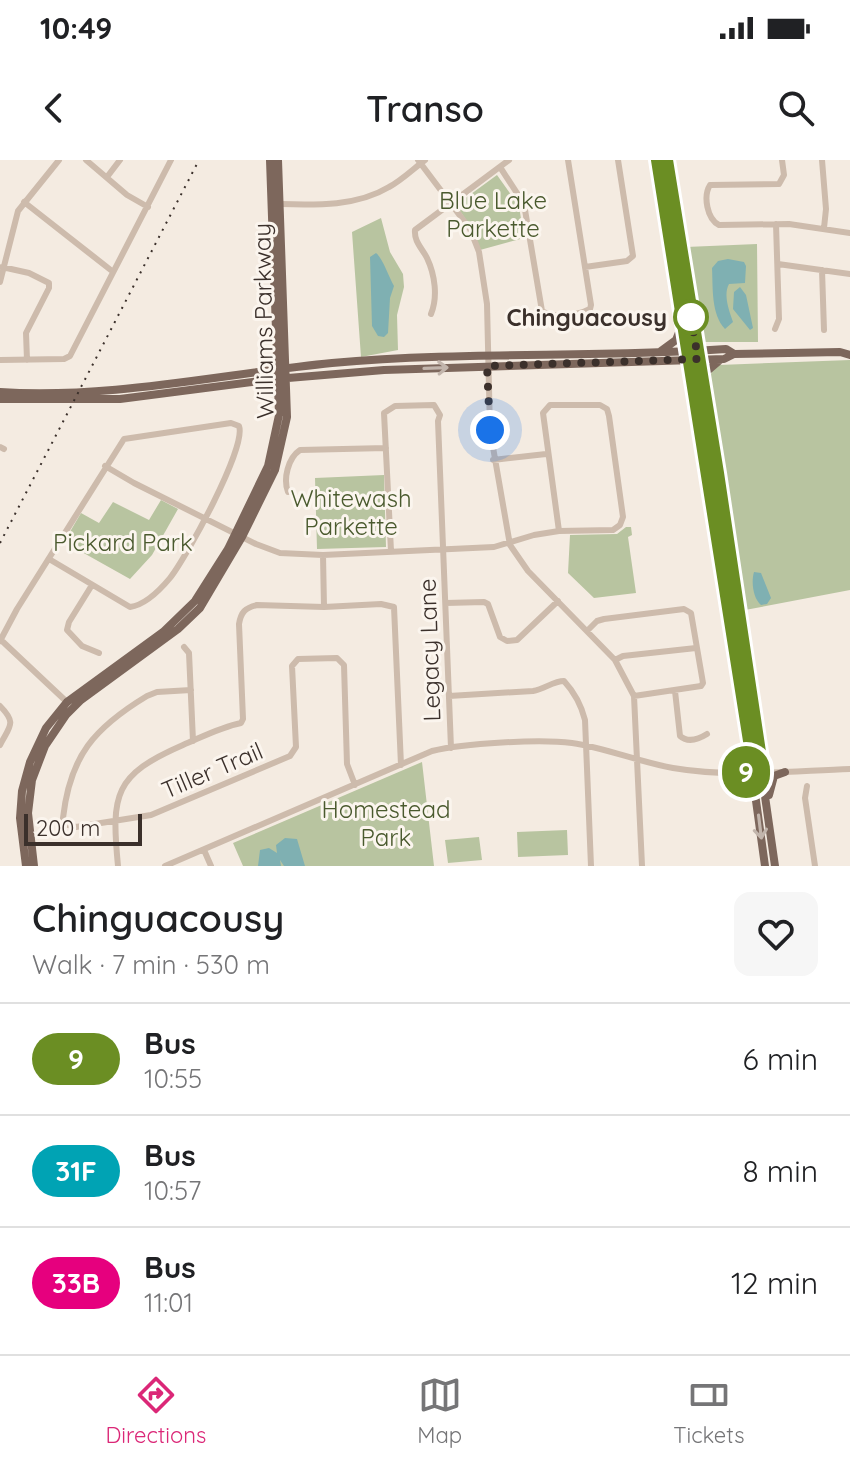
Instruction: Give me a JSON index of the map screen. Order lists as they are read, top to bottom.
{
  "streets": {
    "main road": ["Williams Parkway"],
    "street": ["Legacy Lane", "Tiller Trail"]
  },
  "parks": [
    "Blue Lake Parkette",
    "Whitewash Parkette",
    "Pickard Park",
    "Homestead Park"
  ],
  "places": ["Chinguacousy"],
  "lines": ["bus line 9"],
  "scale_bar": "200 m",
  "page": {
    "status": "10:49",
    "header": "Transo",
    "on_map": "9",
    "scale": "200 m",
    "heading": ["Chinguacousy", "Walk · 7 min · 530 m"],
    "list": [
      {
        "mark": "9",
        "name": "Bus",
        "note": "10:55",
        "value": "6 min"
      },
      {
        "mark": "31F",
        "name": "Bus",
        "note": "10:57",
        "value": "8 min"
      },
      {
        "mark": "33B",
        "name": "Bus",
        "note": "11:01",
        "value": "12 min"
      }
    ],
    "tabs": ["Directions", "Map", "Tickets"]
  }
}
